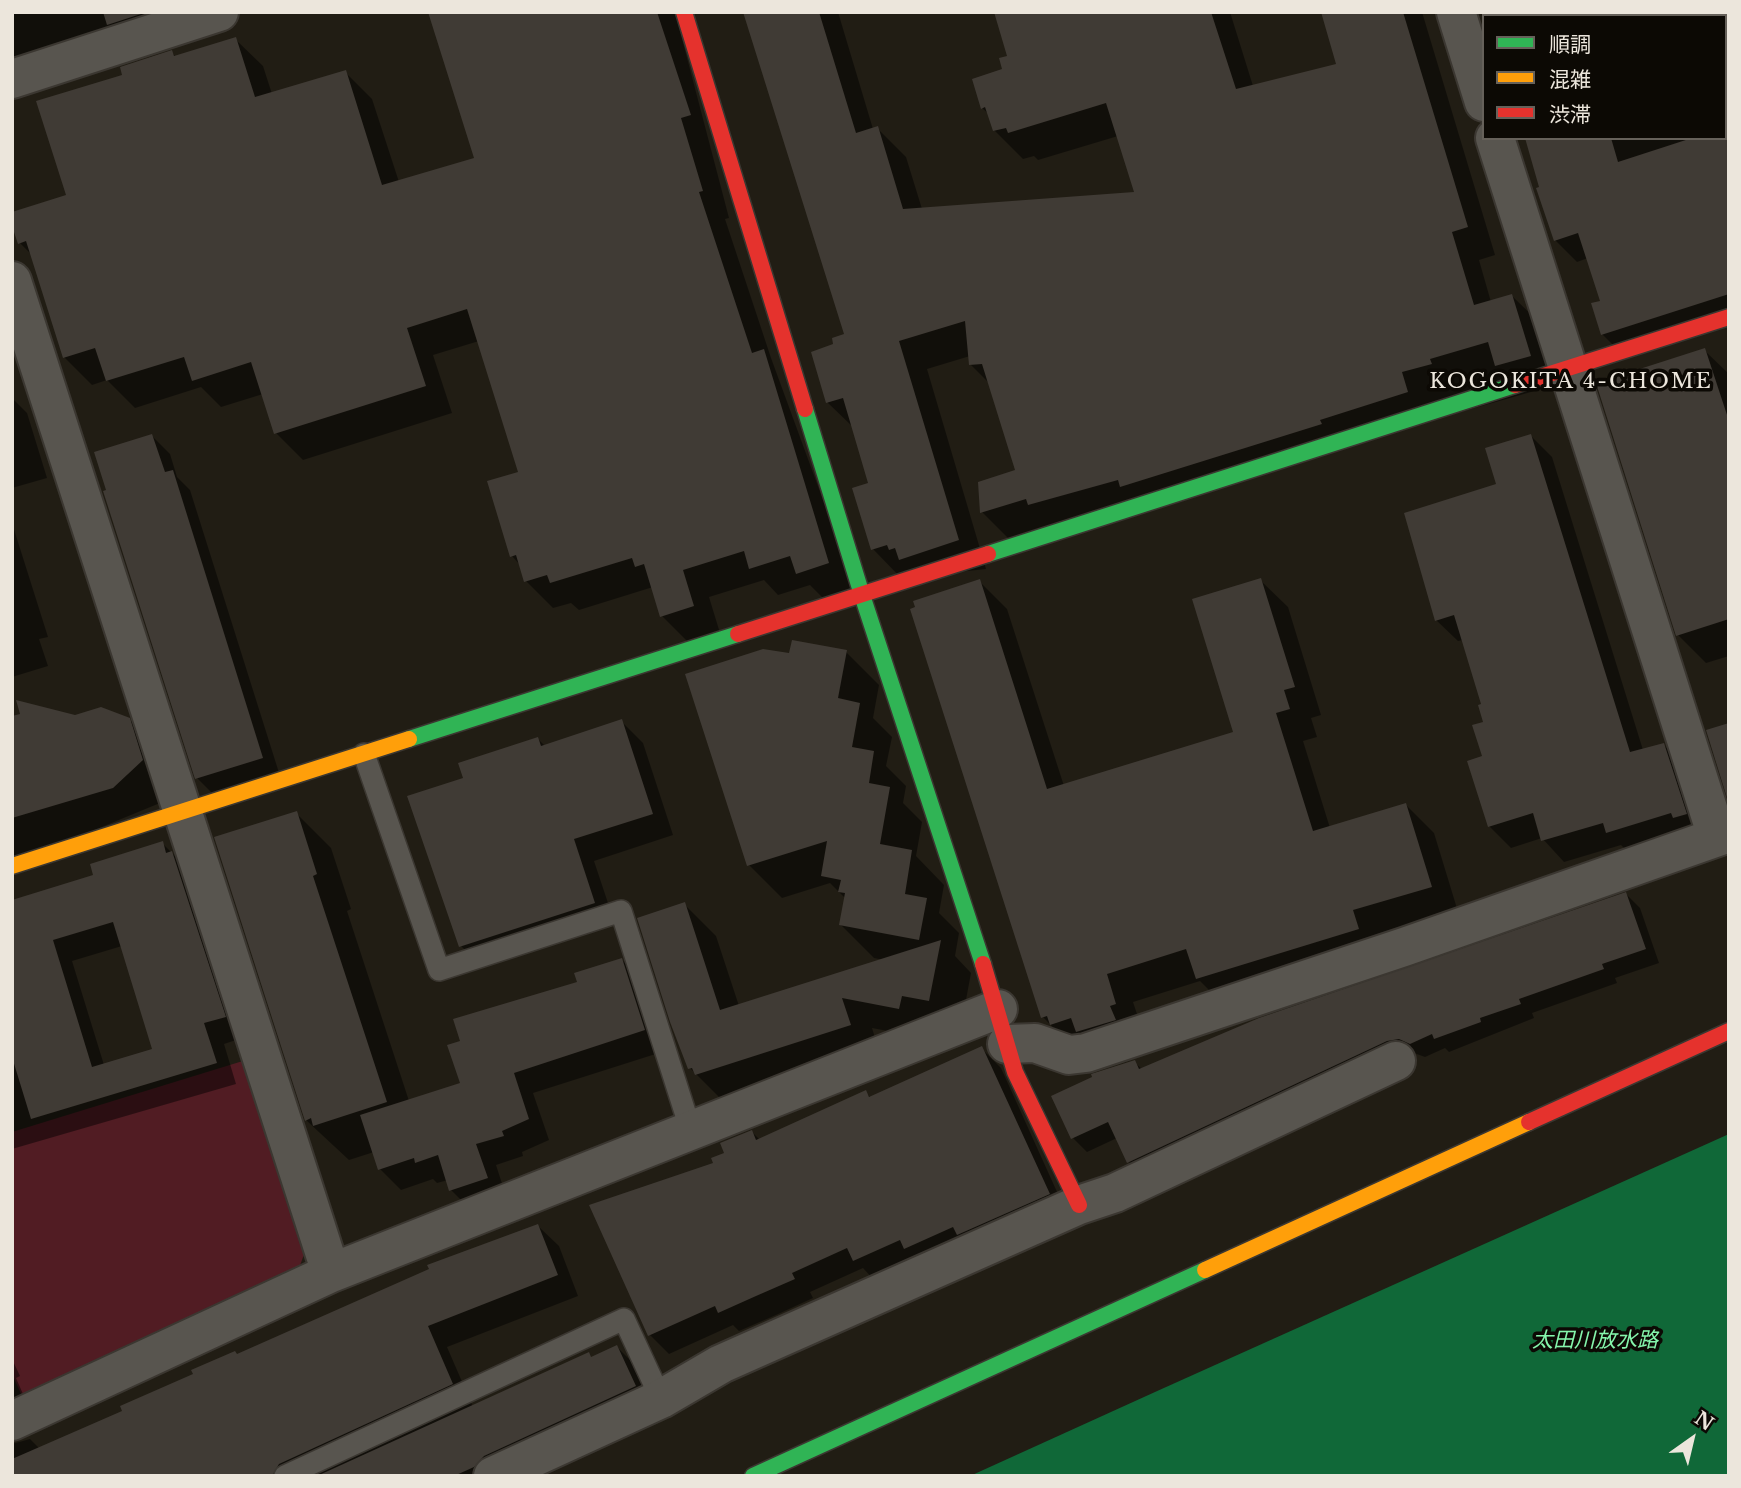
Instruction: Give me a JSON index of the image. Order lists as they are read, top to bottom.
{
  "districts": ["KOGOKITA 4-CHOME"],
  "water": ["太田川放水路"],
  "legend": ["順調", "混雑", "渋滞"],
  "north": "top right"
}
